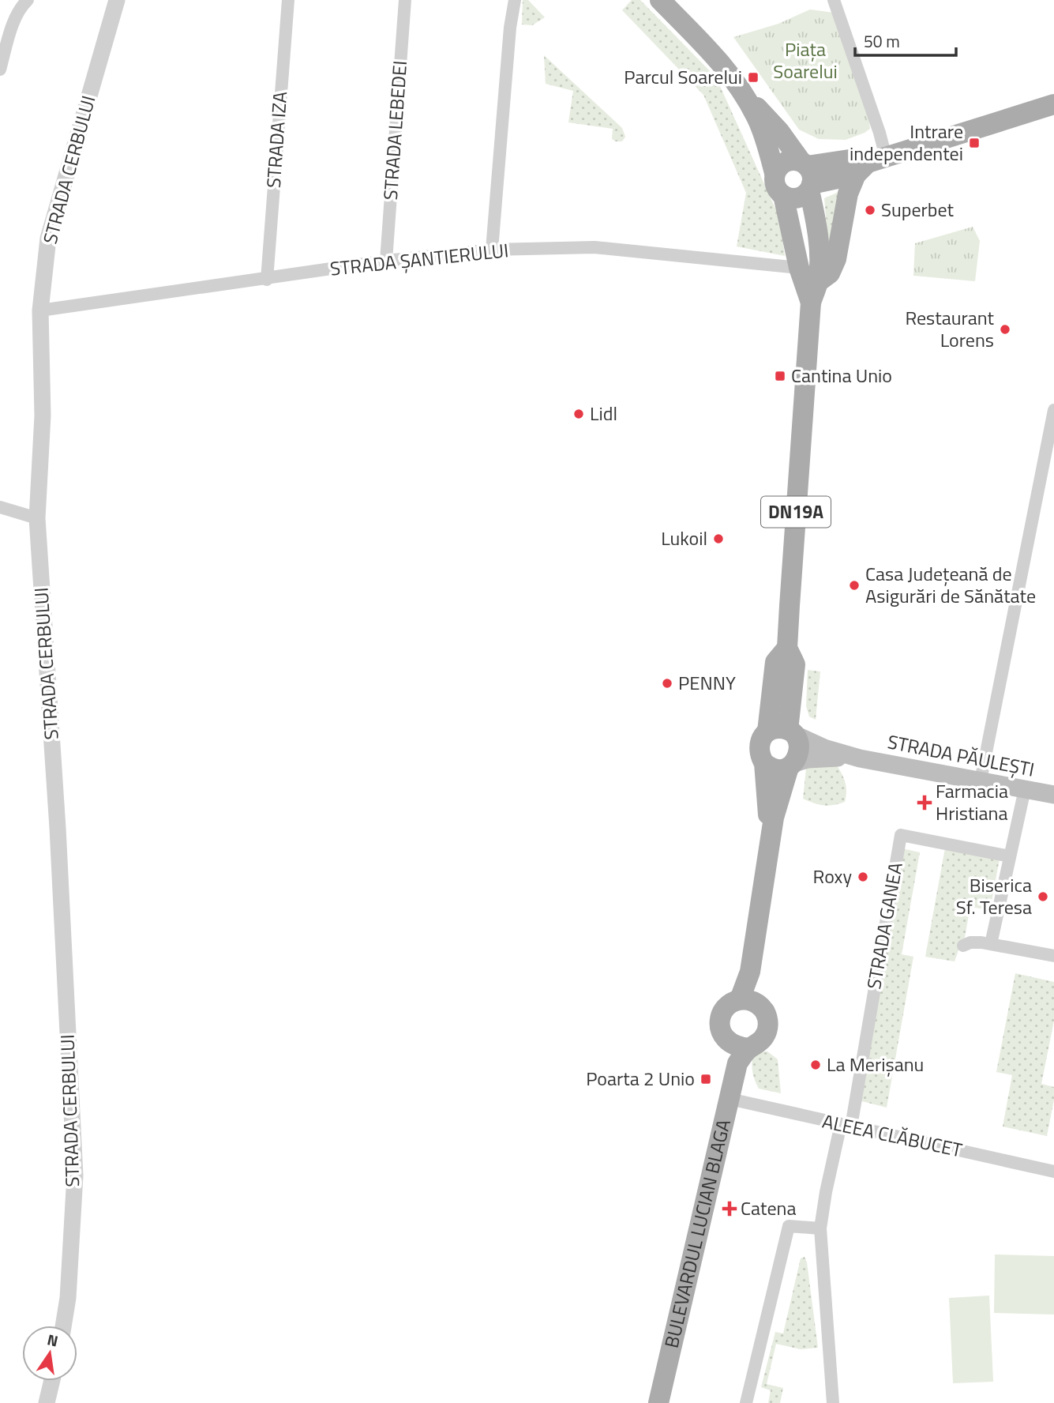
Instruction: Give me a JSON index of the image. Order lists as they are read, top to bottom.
{
  "streets": {
    "main road": ["DN19A", "STRADA PĂULEȘTI", "BULEVARDUL LUCIAN BLAGA"],
    "street": [
      "STRADA LEBEDEI",
      "STRADA IZA",
      "STRADA CERBULUI",
      "STRADA ȘANTIERULUI",
      "STRADA GANEA",
      "ALEEA CLĂBUCET"
    ]
  },
  "crossings": [
    ["STRADA LEBEDEI", "STRADA ȘANTIERULUI"],
    ["STRADA IZA", "STRADA ȘANTIERULUI"],
    ["STRADA CERBULUI", "STRADA ȘANTIERULUI"],
    ["STRADA ȘANTIERULUI", "DN19A"],
    ["DN19A", "STRADA PĂULEȘTI"],
    ["STRADA GANEA", "ALEEA CLĂBUCET"],
    ["ALEEA CLĂBUCET", "BULEVARDUL LUCIAN BLAGA"]
  ],
  "parks": ["Piața Soarelui"],
  "places": {
    "transit": [
      "Parcul Soarelui",
      "Intrare independentei",
      "Cantina Unio",
      "Poarta 2 Unio"
    ],
    "other": [
      "Superbet",
      "Restaurant Lorens",
      "Lidl",
      "Lukoil",
      "Casa Județeană de Asigurări de Sănătate",
      "PENNY",
      "Roxy",
      "Biserica Sf. Teresa",
      "La Merișanu"
    ],
    "health": ["Farmacia Hristiana", "Catena"]
  },
  "scale_bar": "50 m",
  "north": "top"
}
